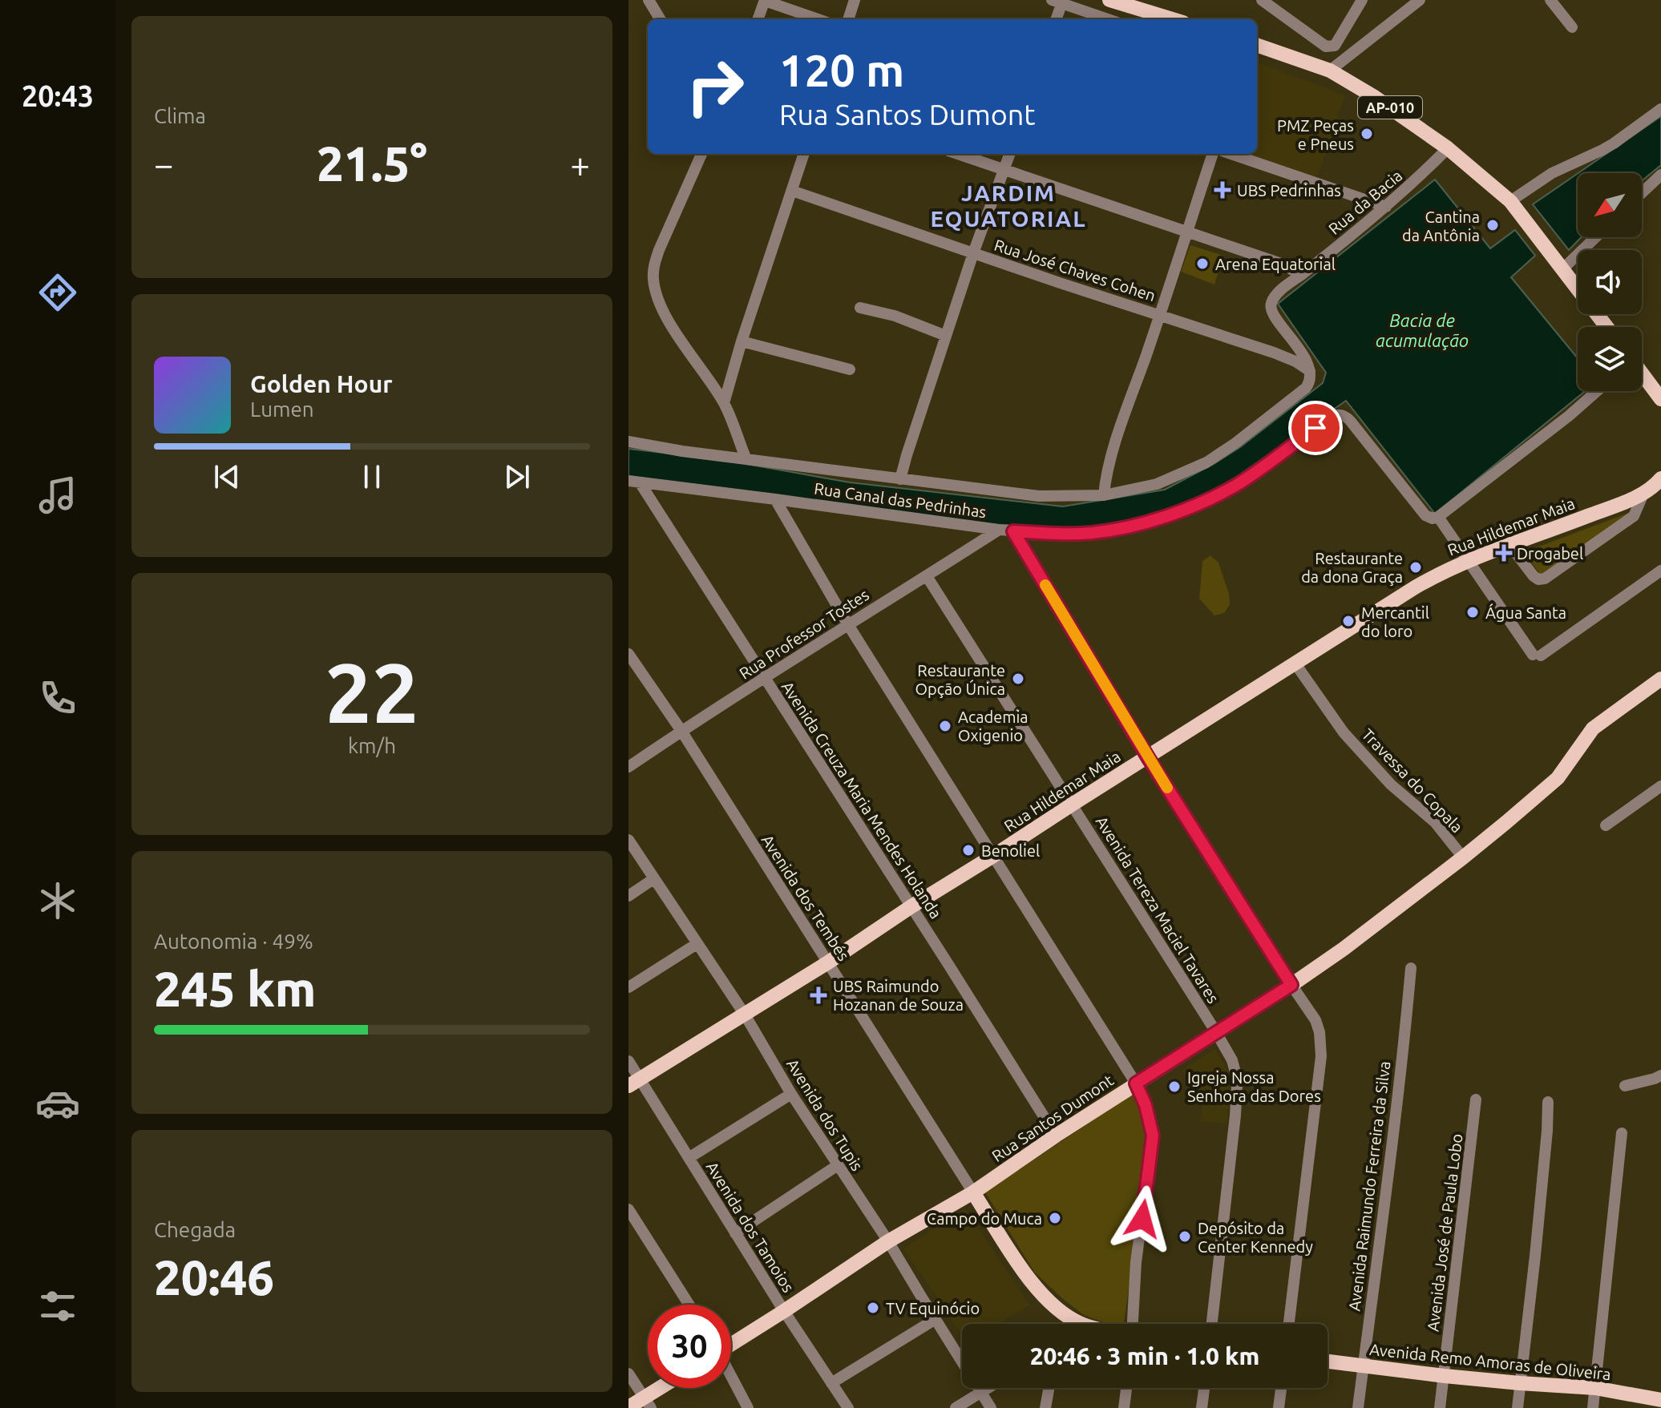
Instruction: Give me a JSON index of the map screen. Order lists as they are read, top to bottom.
{
  "streets": {
    "main road": [
      "AP-010",
      "Rua Hildemar Maia",
      "Rua Santos Dumont",
      "Avenida Remo Amoras de Oliveira"
    ],
    "street": [
      "Rua da Bacia",
      "Rua José Chaves Cohen",
      "Rua Canal das Pedrinhas",
      "Rua Professor Tostes",
      "Travessa do Copala",
      "Avenida Creuza Maria Mendes Holanda",
      "Avenida dos Tembés",
      "Avenida Tereza Maciel Tavares",
      "Avenida dos Tupis",
      "Avenida Raimundo Ferreira da Silva",
      "Avenida dos Tamoios",
      "Avenida José de Paula Lobo"
    ]
  },
  "crossings": [
    ["AP-010", "Rua da Bacia"],
    ["Rua da Bacia", "Rua José Chaves Cohen"],
    ["Rua da Bacia", "Rua Canal das Pedrinhas"],
    ["Rua José Chaves Cohen", "Rua Canal das Pedrinhas"],
    ["Rua Canal das Pedrinhas", "Rua Professor Tostes"],
    ["Rua Canal das Pedrinhas", "Avenida Creuza Maria Mendes Holanda"],
    ["Rua Hildemar Maia", "Travessa do Copala"],
    ["Rua Hildemar Maia", "Avenida Creuza Maria Mendes Holanda"],
    ["Rua Hildemar Maia", "Avenida dos Tembés"],
    ["Rua Hildemar Maia", "Avenida Tereza Maciel Tavares"],
    ["Rua Hildemar Maia", "Avenida dos Tupis"],
    ["Rua Hildemar Maia", "Avenida dos Tamoios"],
    ["Rua Professor Tostes", "Avenida Creuza Maria Mendes Holanda"],
    ["Rua Professor Tostes", "Avenida dos Tembés"],
    ["Rua Professor Tostes", "Avenida Tereza Maciel Tavares"],
    ["Travessa do Copala", "Rua Santos Dumont"],
    ["Avenida Creuza Maria Mendes Holanda", "Rua Santos Dumont"],
    ["Avenida dos Tembés", "Rua Santos Dumont"],
    ["Avenida Tereza Maciel Tavares", "Rua Santos Dumont"],
    ["Avenida dos Tupis", "Rua Santos Dumont"],
    ["Rua Santos Dumont", "Avenida dos Tamoios"],
    ["Avenida Raimundo Ferreira da Silva", "Avenida Remo Amoras de Oliveira"],
    ["Avenida José de Paula Lobo", "Avenida Remo Amoras de Oliveira"]
  ],
  "districts": ["JARDIM EQUATORIAL"],
  "water": ["Bacia de acumulação"],
  "places": {
    "other": [
      "PMZ Peças e Pneus",
      "Cantina da Antônia",
      "Arena Equatorial",
      "Restaurante da dona Graça",
      "Água Santa",
      "Mercantil do loro",
      "Restaurante Opção Única",
      "Academia Oxigenio",
      "Benoliel",
      "Igreja Nossa Senhora das Dores",
      "Campo do Muca",
      "Depósito da Center Kennedy",
      "TV Equinócio"
    ],
    "health": ["UBS Pedrinhas", "Drogabel", "UBS Raimundo Hozanan de Souza"]
  },
  "north": "bottom left",
  "page": {
    "tabs": "20:43",
    "tile": [
      "Clima",
      ["22", "km/h"],
      ["Autonomia · 49%", "245 km"],
      ["Chegada", "20:46"]
    ],
    "turn": ["120 m", "Rua Santos Dumont"],
    "heat": ["−", "21.5°", "+"],
    "song": ["Golden Hour", "Lumen"],
    "limit": "30",
    "trip": "20:46 · 3 min · 1.0 km"
  }
}
